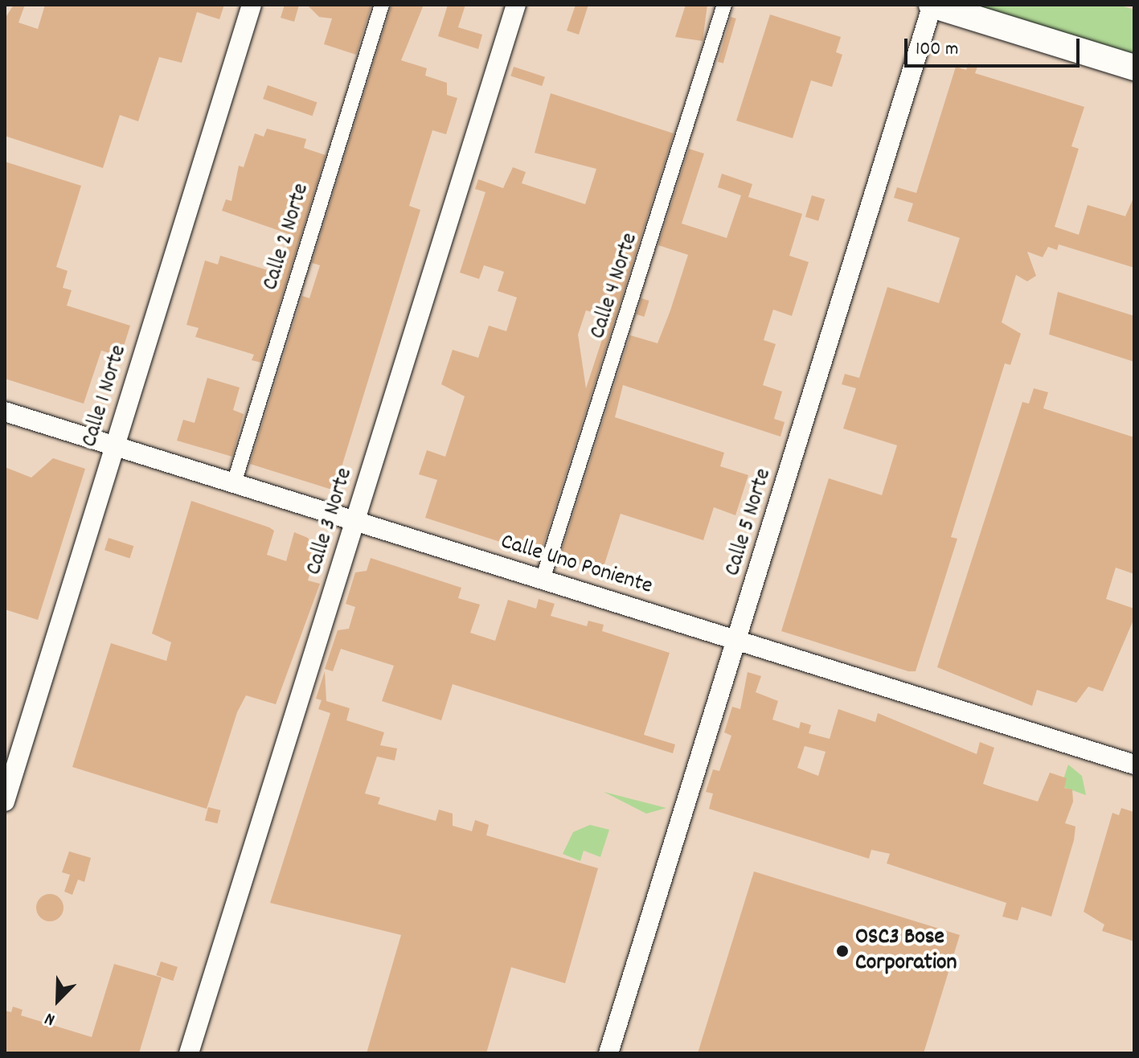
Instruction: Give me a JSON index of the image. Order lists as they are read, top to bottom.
{
  "streets": {
    "street": [
      "Calle 2 Norte",
      "Calle 4 Norte",
      "Calle 1 Norte",
      "Calle 3 Norte",
      "Calle 5 Norte",
      "Calle Uno Poniente"
    ]
  },
  "crossings": [
    ["Calle 2 Norte", "Calle Uno Poniente"],
    ["Calle 4 Norte", "Calle Uno Poniente"],
    ["Calle 1 Norte", "Calle Uno Poniente"],
    ["Calle 3 Norte", "Calle Uno Poniente"],
    ["Calle 5 Norte", "Calle Uno Poniente"]
  ],
  "places": ["OSC3 Bose Corporation"],
  "scale_bar": "100 m",
  "north": "bottom left"
}
